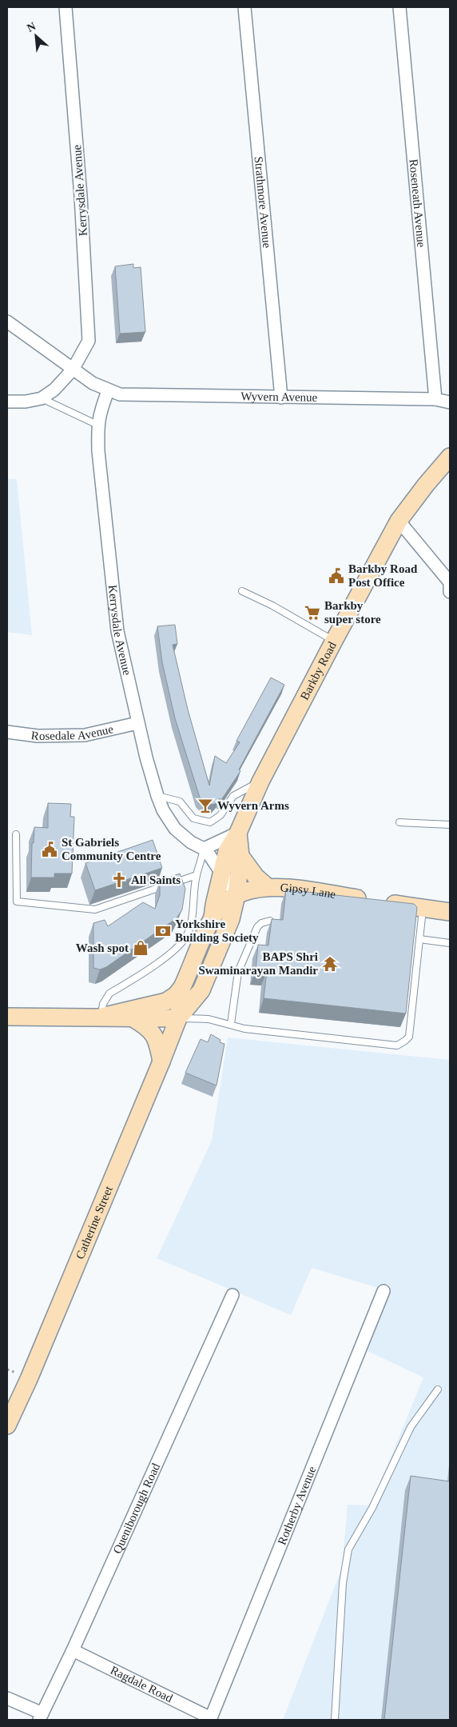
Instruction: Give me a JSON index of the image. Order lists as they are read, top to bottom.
{
  "streets": {
    "street": [
      "Kerrysdale Avenue",
      "Strathmore Avenue",
      "Roseneath Avenue",
      "Wyvern Avenue",
      "Barkby Road",
      "Rosedale Avenue",
      "Gipsy Lane",
      "Catherine Street",
      "Rotherby Avenue",
      "Queniborough Road",
      "Ragdale Road"
    ]
  },
  "crossings": [
    ["Kerrysdale Avenue", "Wyvern Avenue"],
    ["Kerrysdale Avenue", "Barkby Road"],
    ["Kerrysdale Avenue", "Rosedale Avenue"],
    ["Kerrysdale Avenue", "Gipsy Lane"],
    ["Strathmore Avenue", "Wyvern Avenue"],
    ["Roseneath Avenue", "Wyvern Avenue"],
    ["Barkby Road", "Gipsy Lane"],
    ["Gipsy Lane", "Catherine Street"],
    ["Rotherby Avenue", "Ragdale Road"],
    ["Queniborough Road", "Ragdale Road"]
  ],
  "places": {
    "public building": ["Barkby Road Post Office", "St Gabriels Community Centre"],
    "supermarket": ["Barkby super store"],
    "bar": ["Wyvern Arms"],
    "church": ["All Saints"],
    "bank": ["Yorkshire Building Society"],
    "shop": ["Wash spot"],
    "temple": ["BAPS Shri Swaminarayan Mandir"]
  },
  "north": "top left"
}
